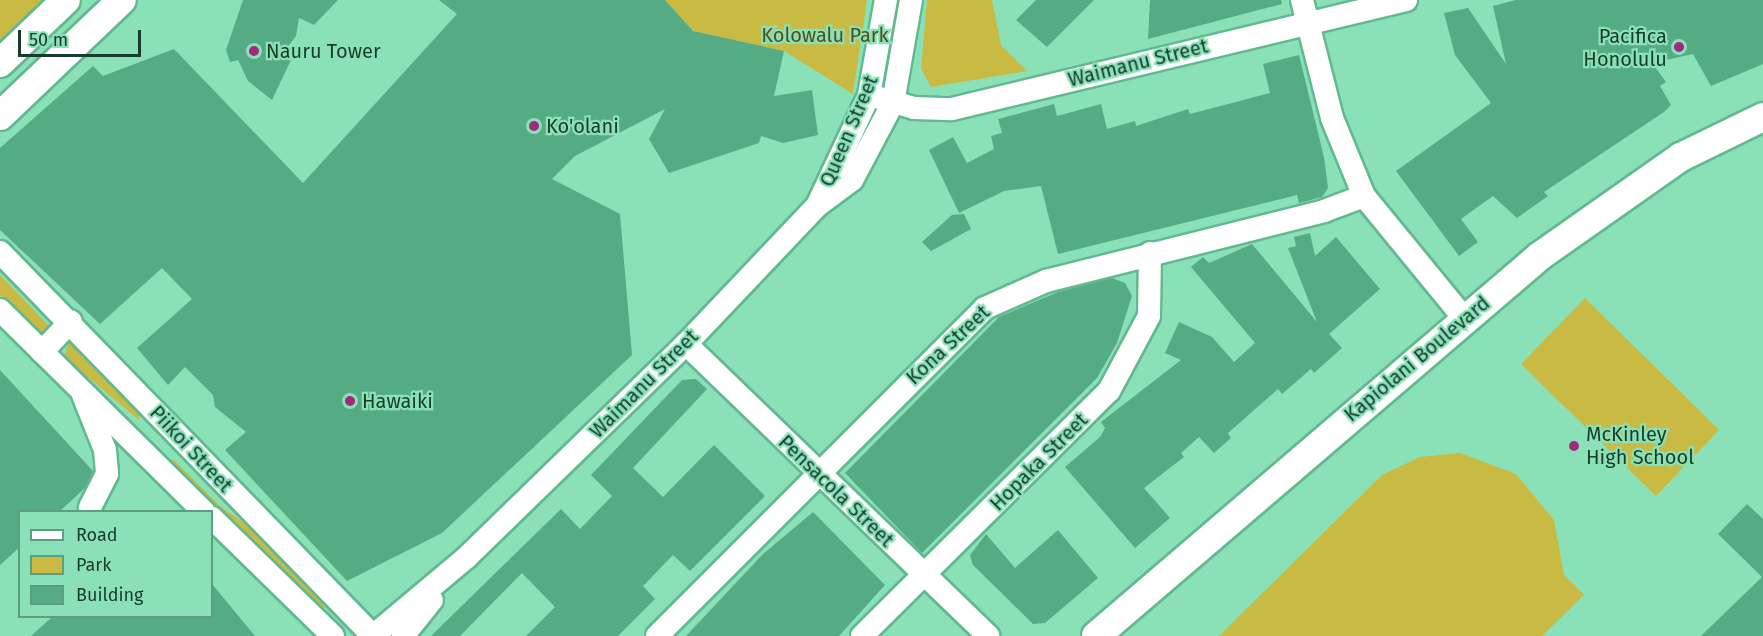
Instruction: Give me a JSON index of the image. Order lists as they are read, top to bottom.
{
  "streets": {
    "main road": ["Kapiolani Boulevard"],
    "street": [
      "Waimanu Street",
      "Queen Street",
      "Kona Street",
      "Piikoi Street",
      "Hopaka Street",
      "Pensacola Street"
    ]
  },
  "crossings": [
    ["Waimanu Street", "Queen Street"],
    ["Waimanu Street", "Piikoi Street"],
    ["Waimanu Street", "Pensacola Street"],
    ["Kona Street", "Hopaka Street"],
    ["Kona Street", "Pensacola Street"],
    ["Hopaka Street", "Pensacola Street"]
  ],
  "parks": ["Kolowalu Park"],
  "places": [
    "Pacifica Honolulu",
    "Nauru Tower",
    "Ko'olani",
    "Hawaiki",
    "McKinley High School"
  ],
  "legend": ["Road", "Park", "Building"],
  "scale_bar": "50 m"
}
